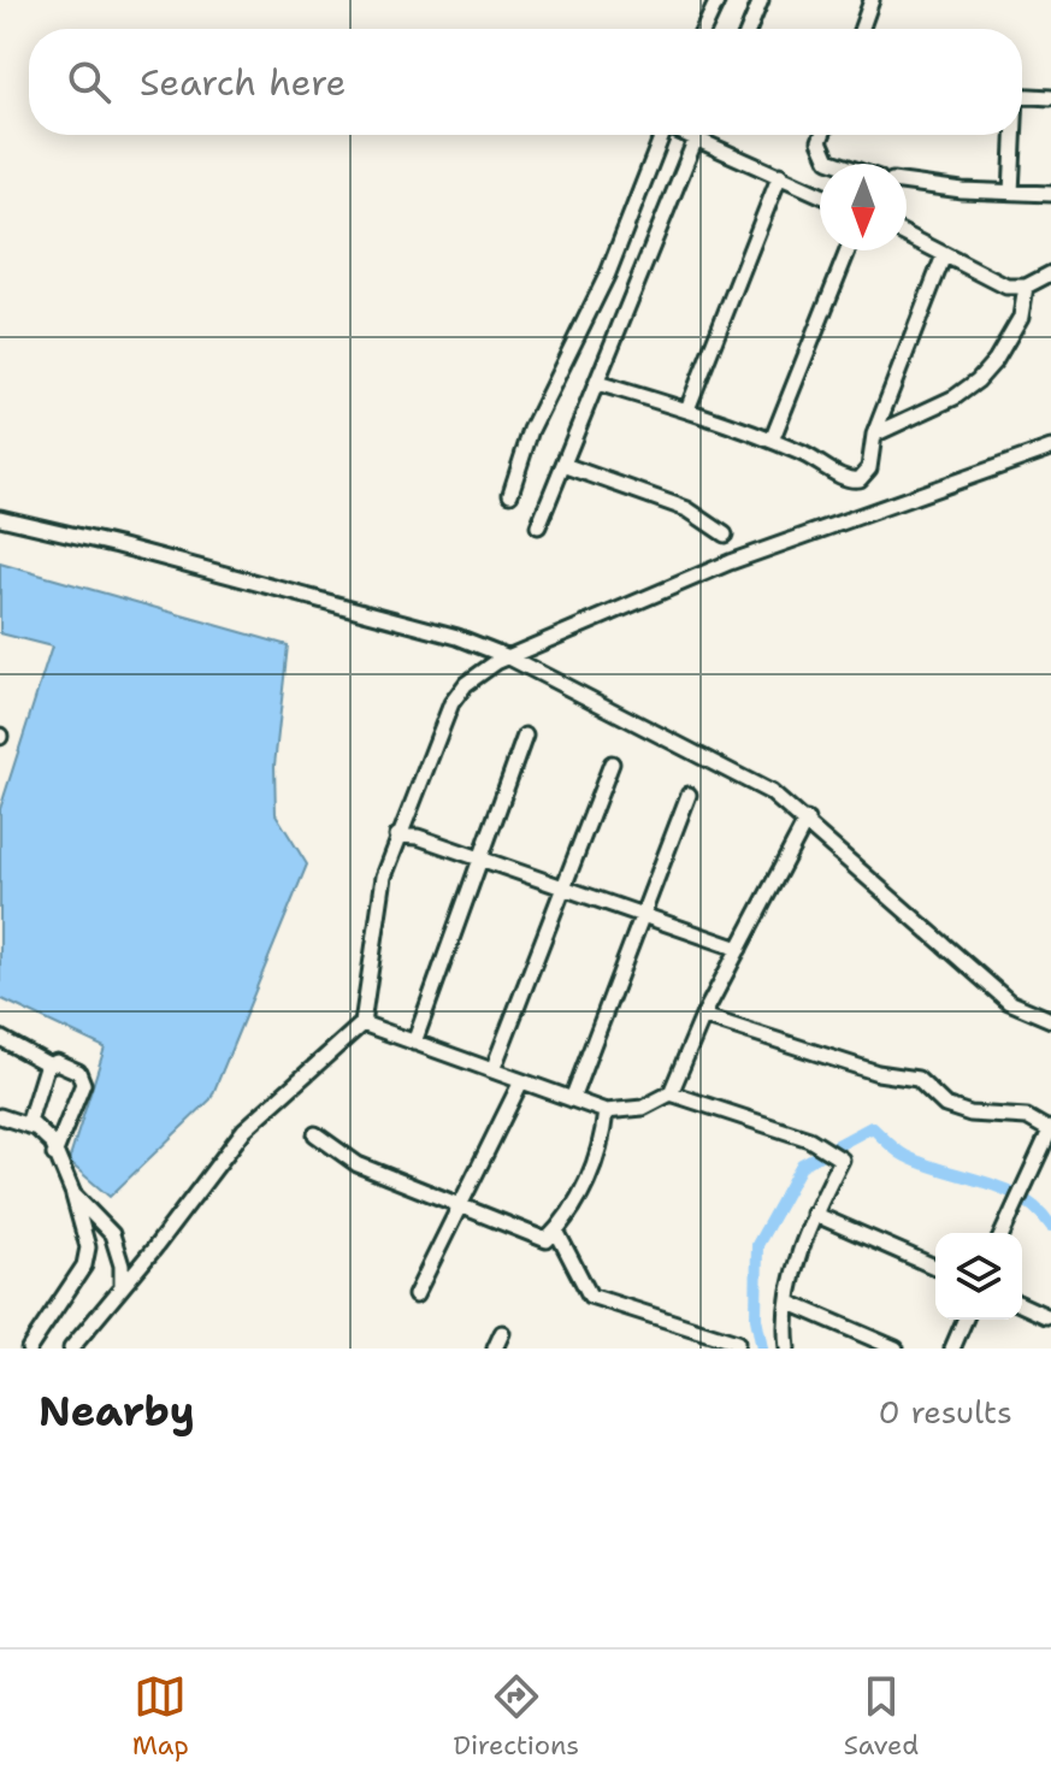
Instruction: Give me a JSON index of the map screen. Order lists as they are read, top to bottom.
{
  "north": "bottom",
  "page": {
    "search": "Search here",
    "heading": ["Nearby", "0 results"],
    "nav": ["Map", "Directions", "Saved"]
  }
}
